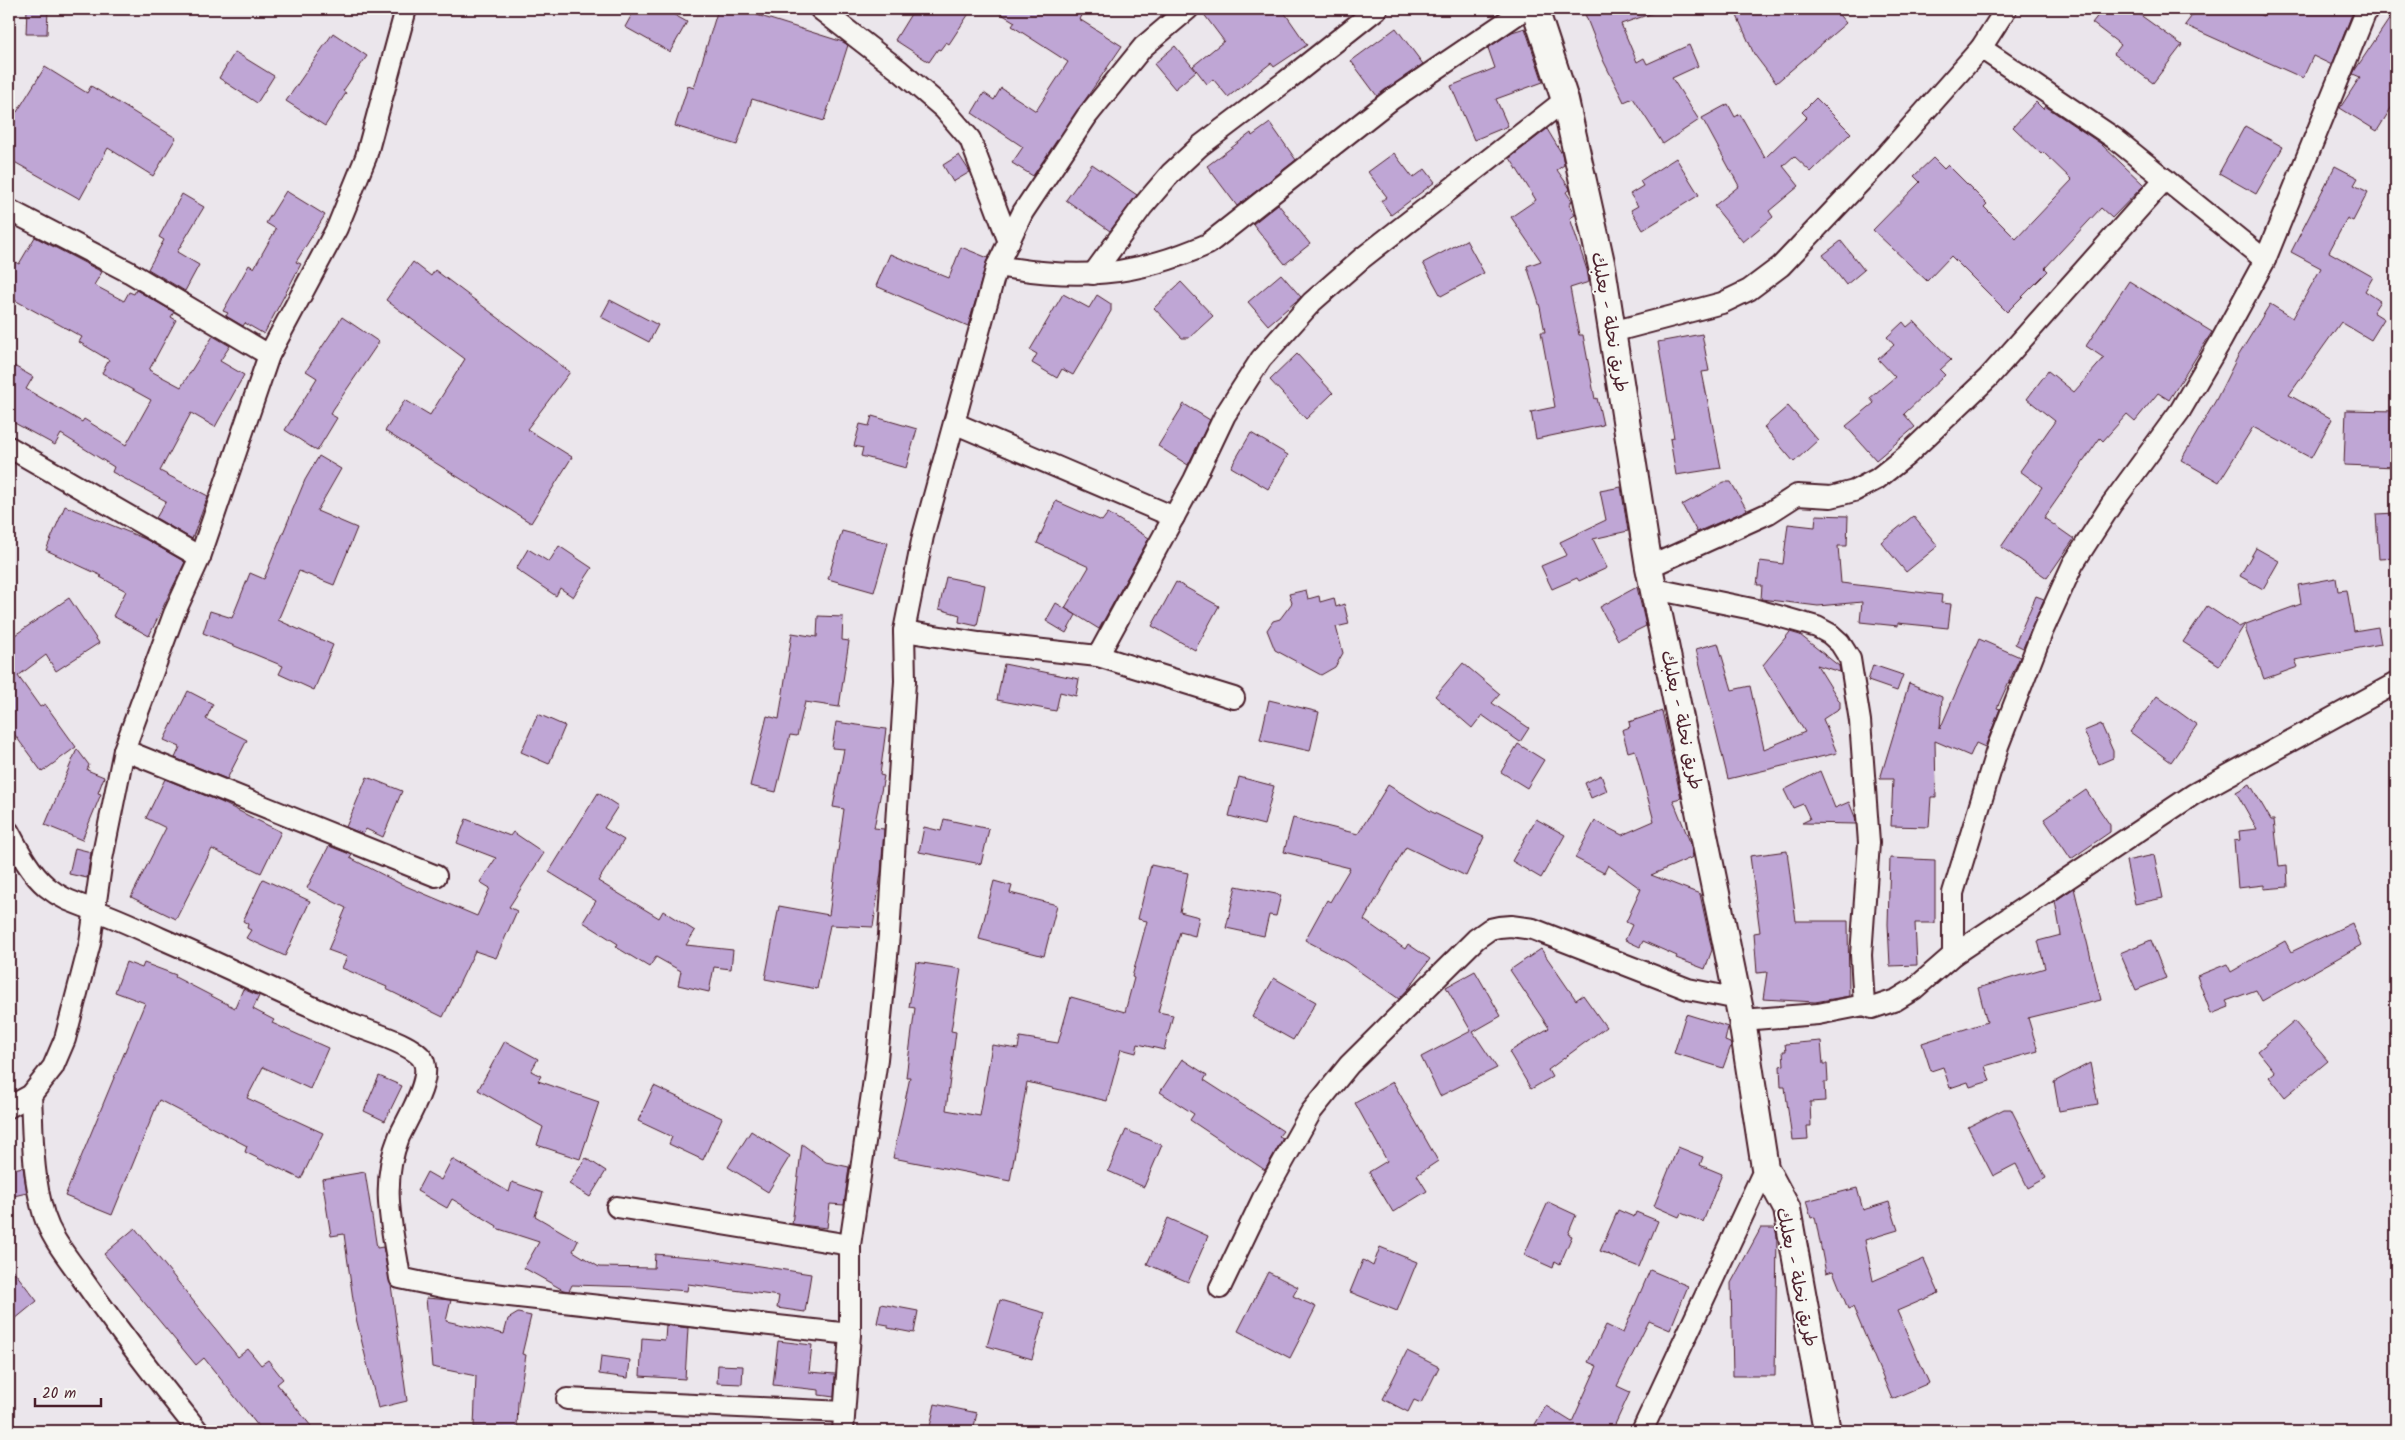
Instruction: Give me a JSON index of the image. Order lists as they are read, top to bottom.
{
  "streets": {
    "street": ["طريق نحلة - بعلبك"]
  },
  "scale_bar": "20 m"
}
